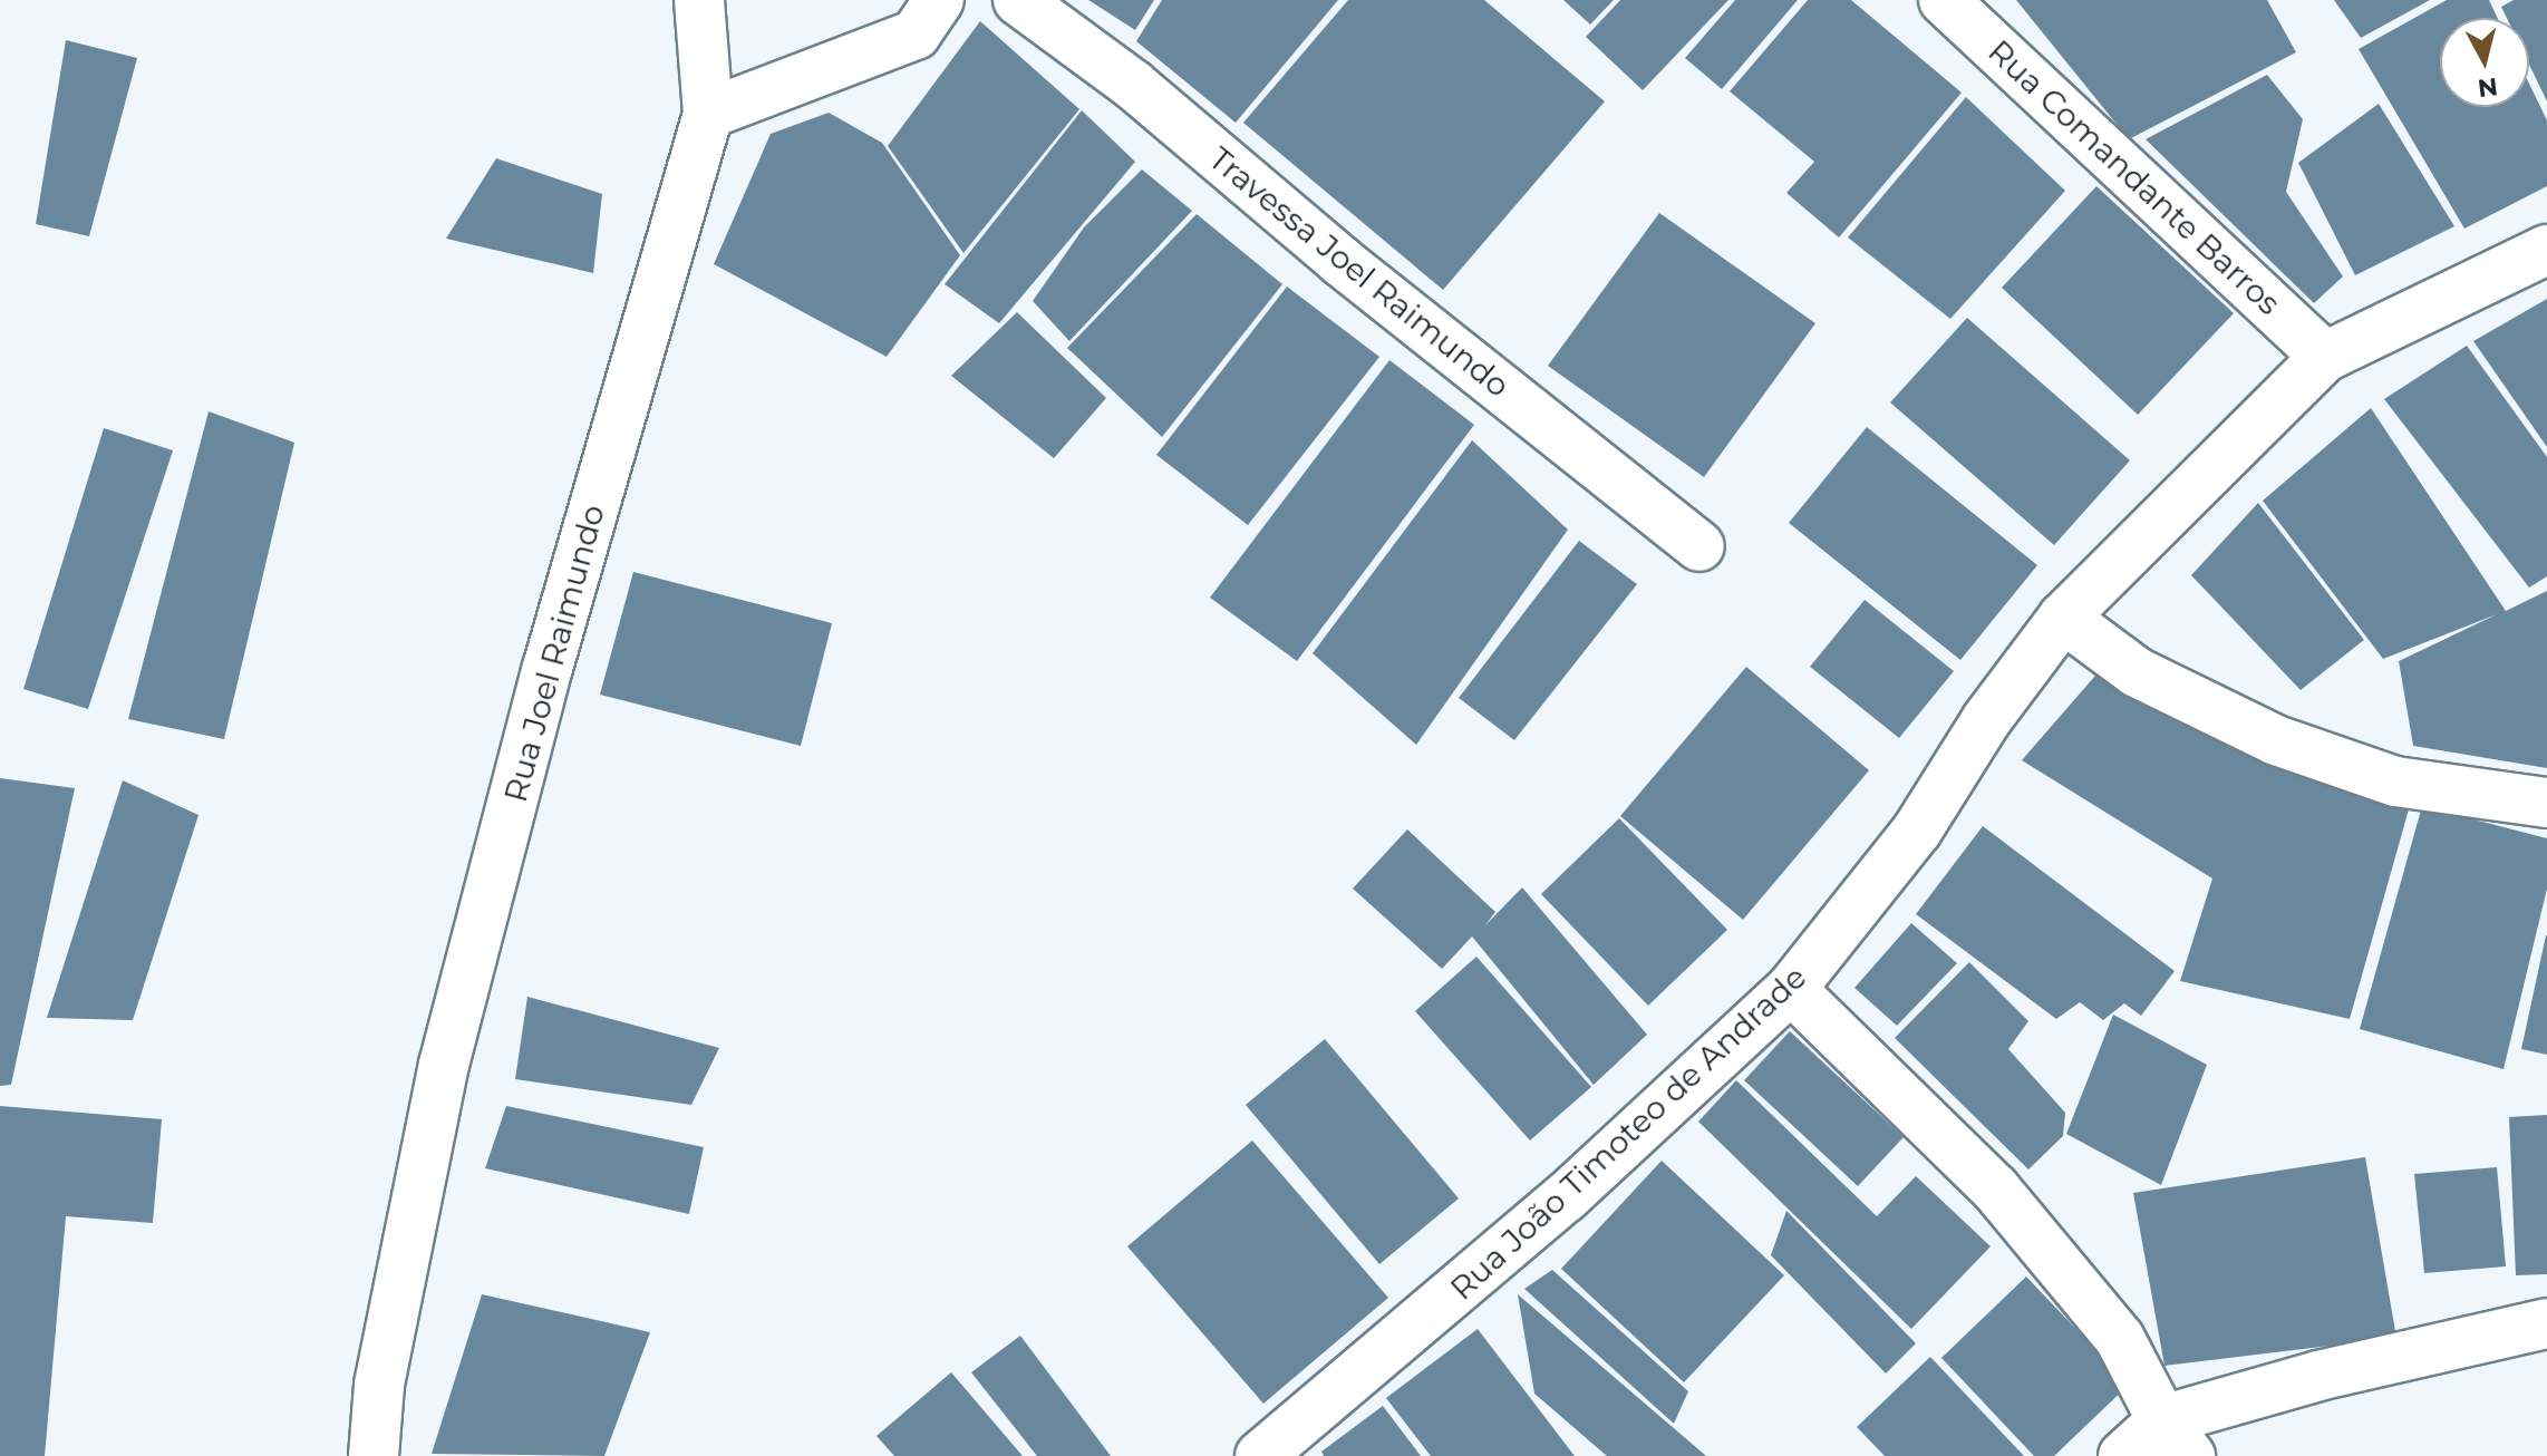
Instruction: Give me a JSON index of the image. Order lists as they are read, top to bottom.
{
  "streets": {
    "street": [
      "Rua Comandante Barros",
      "Travessa Joel Raimundo",
      "Rua Joel Raimundo",
      "Rua João Timoteo de Andrade"
    ]
  },
  "crossings": [
    ["Rua Comandante Barros", "Rua João Timoteo de Andrade"]
  ],
  "north": "bottom"
}
